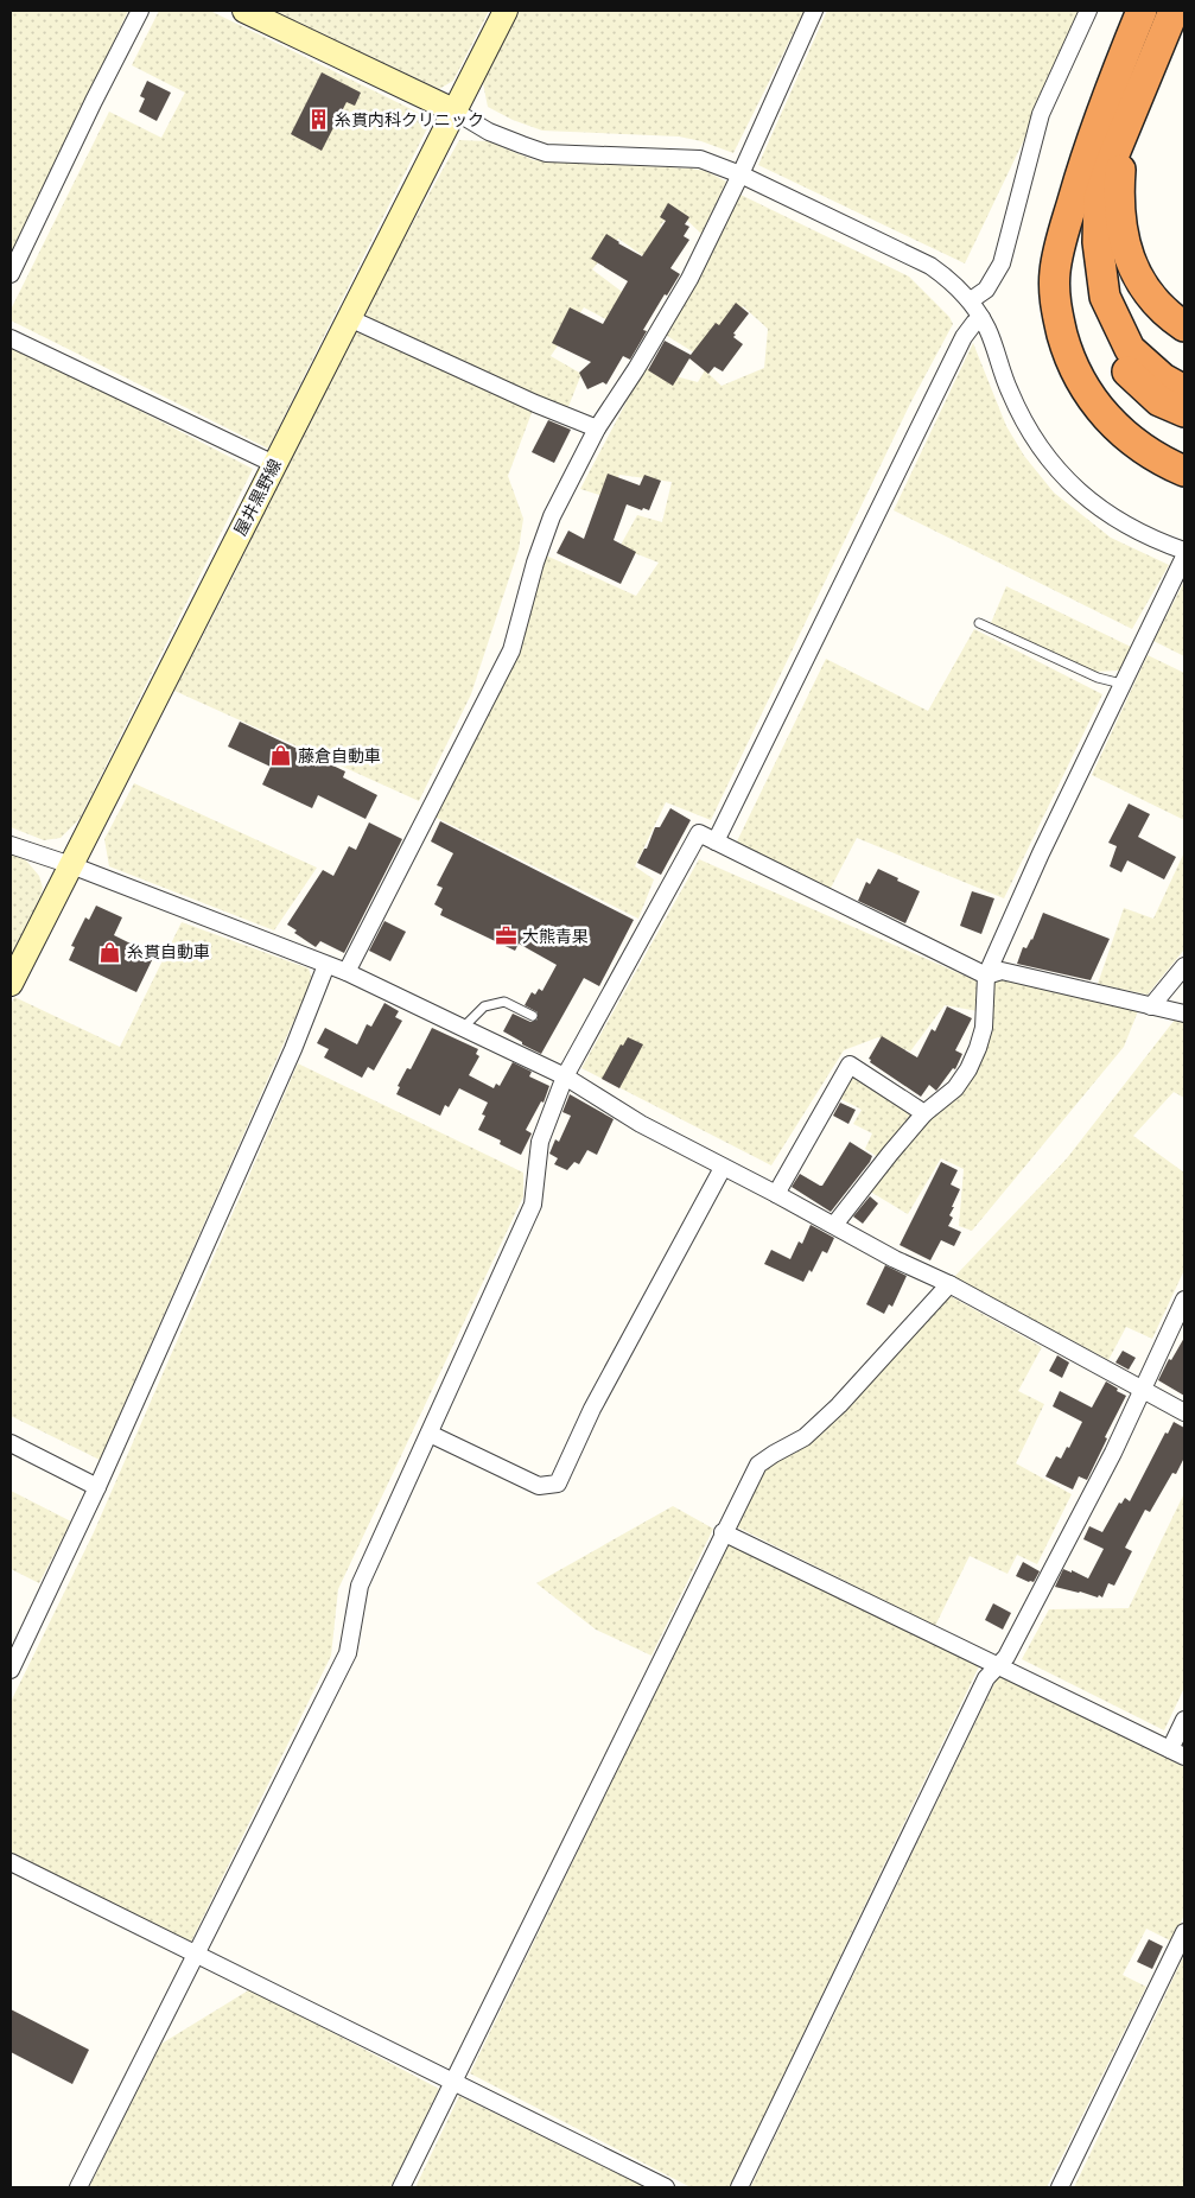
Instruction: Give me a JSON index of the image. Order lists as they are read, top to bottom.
{
  "streets": {
    "main road": ["屋井黒野線"]
  },
  "places": {
    "building": ["糸貫内科クリニック"],
    "shop": ["藤倉自動車", "糸貫自動車"],
    "office": ["大熊青果"]
  }
}
